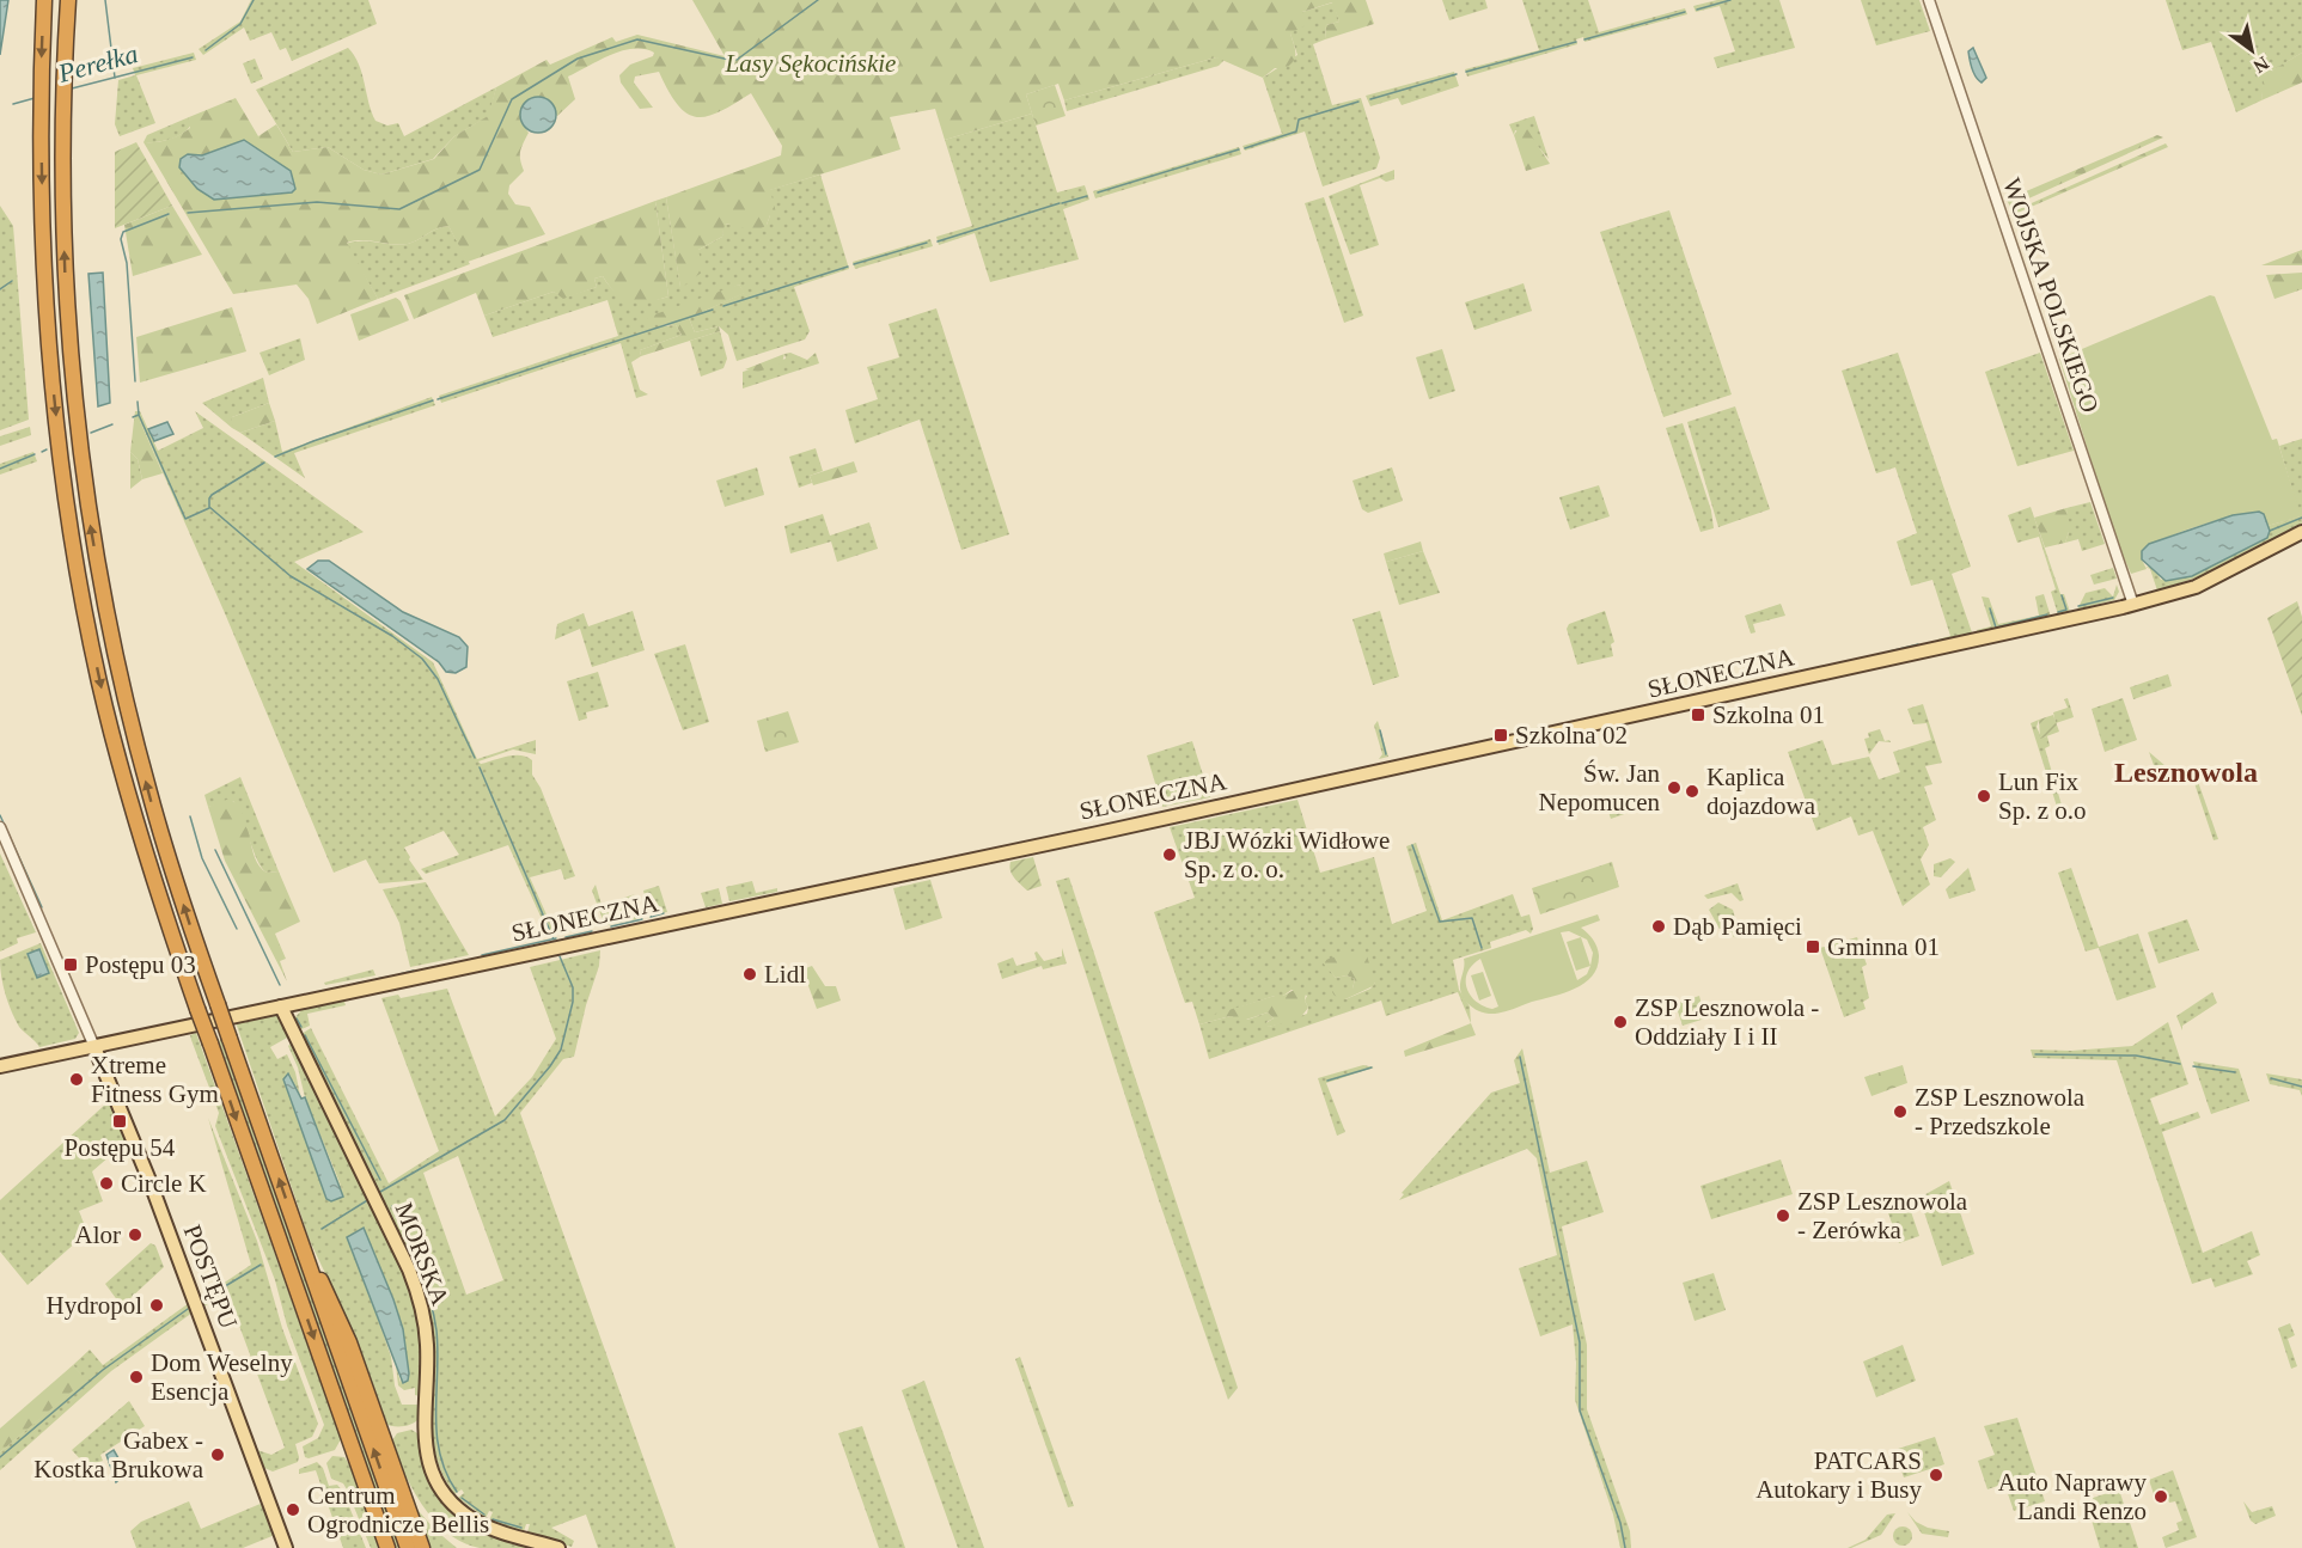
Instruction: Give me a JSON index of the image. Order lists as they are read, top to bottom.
{
  "streets": {
    "main road": ["SŁONECZNA", "MORSKA", "POSTĘPU"],
    "street": ["WOJSKA POLSKIEGO"]
  },
  "crossings": [
    ["WOJSKA POLSKIEGO", "SŁONECZNA"],
    ["SŁONECZNA", "MORSKA"],
    ["SŁONECZNA", "POSTĘPU"]
  ],
  "districts": ["Lesznowola"],
  "water": ["Perełka"],
  "parks": ["Lasy Sękocińskie"],
  "places": {
    "transit": [
      "Szkolna 01",
      "Szkolna 02",
      "Gminna 01",
      "Postępu 03",
      "Postępu 54"
    ],
    "other": [
      "Św. Jan Nepomucen",
      "Kaplica dojazdowa",
      "Lun Fix Sp. z o.o",
      "JBJ Wózki Widłowe Sp. z o. o.",
      "Dąb Pamięci",
      "Lidl",
      "ZSP Lesznowola - Oddziały I i II",
      "Xtreme Fitness Gym",
      "ZSP Lesznowola - Przedszkole",
      "Circle K",
      "ZSP Lesznowola - Zerówka",
      "Alor",
      "Hydropol",
      "Dom Weselny Esencja",
      "Gabex - Kostka Brukowa",
      "PATCARS Autokary i Busy",
      "Auto Naprawy Landi Renzo",
      "Centrum Ogrodnicze Bellis"
    ]
  },
  "north": "bottom right"
}
